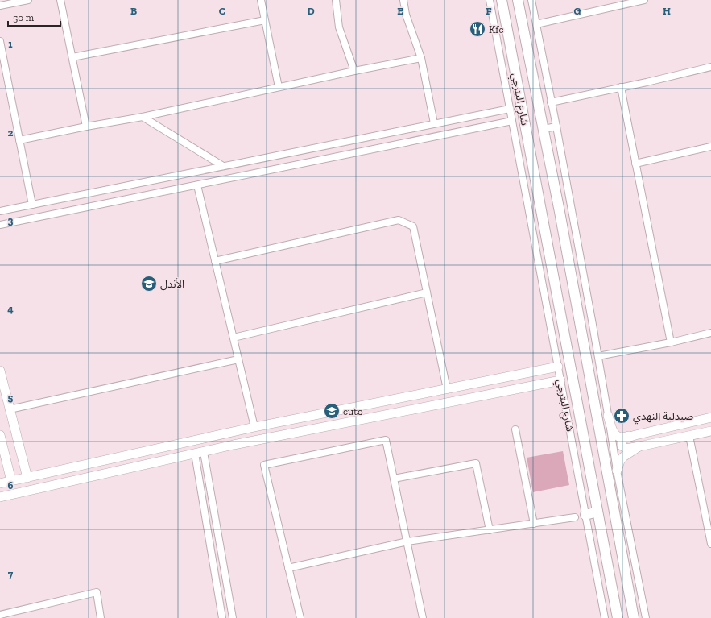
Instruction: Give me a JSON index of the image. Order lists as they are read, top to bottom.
{
  "streets": {
    "main road": ["شارع البترجي"]
  },
  "places": {
    "restaurant": ["Kfc"],
    "school or university": ["الأندل", "cuto"],
    "pharmacy": ["صيدلية النهدي"]
  },
  "scale_bar": "50 m",
  "grid": {
    "columns": [
      "B",
      "C",
      "D",
      "E",
      "F",
      "G",
      "H"
    ],
    "rows": [
      "1",
      "2",
      "3",
      "4",
      "5",
      "6",
      "7"
    ]
  }
}
